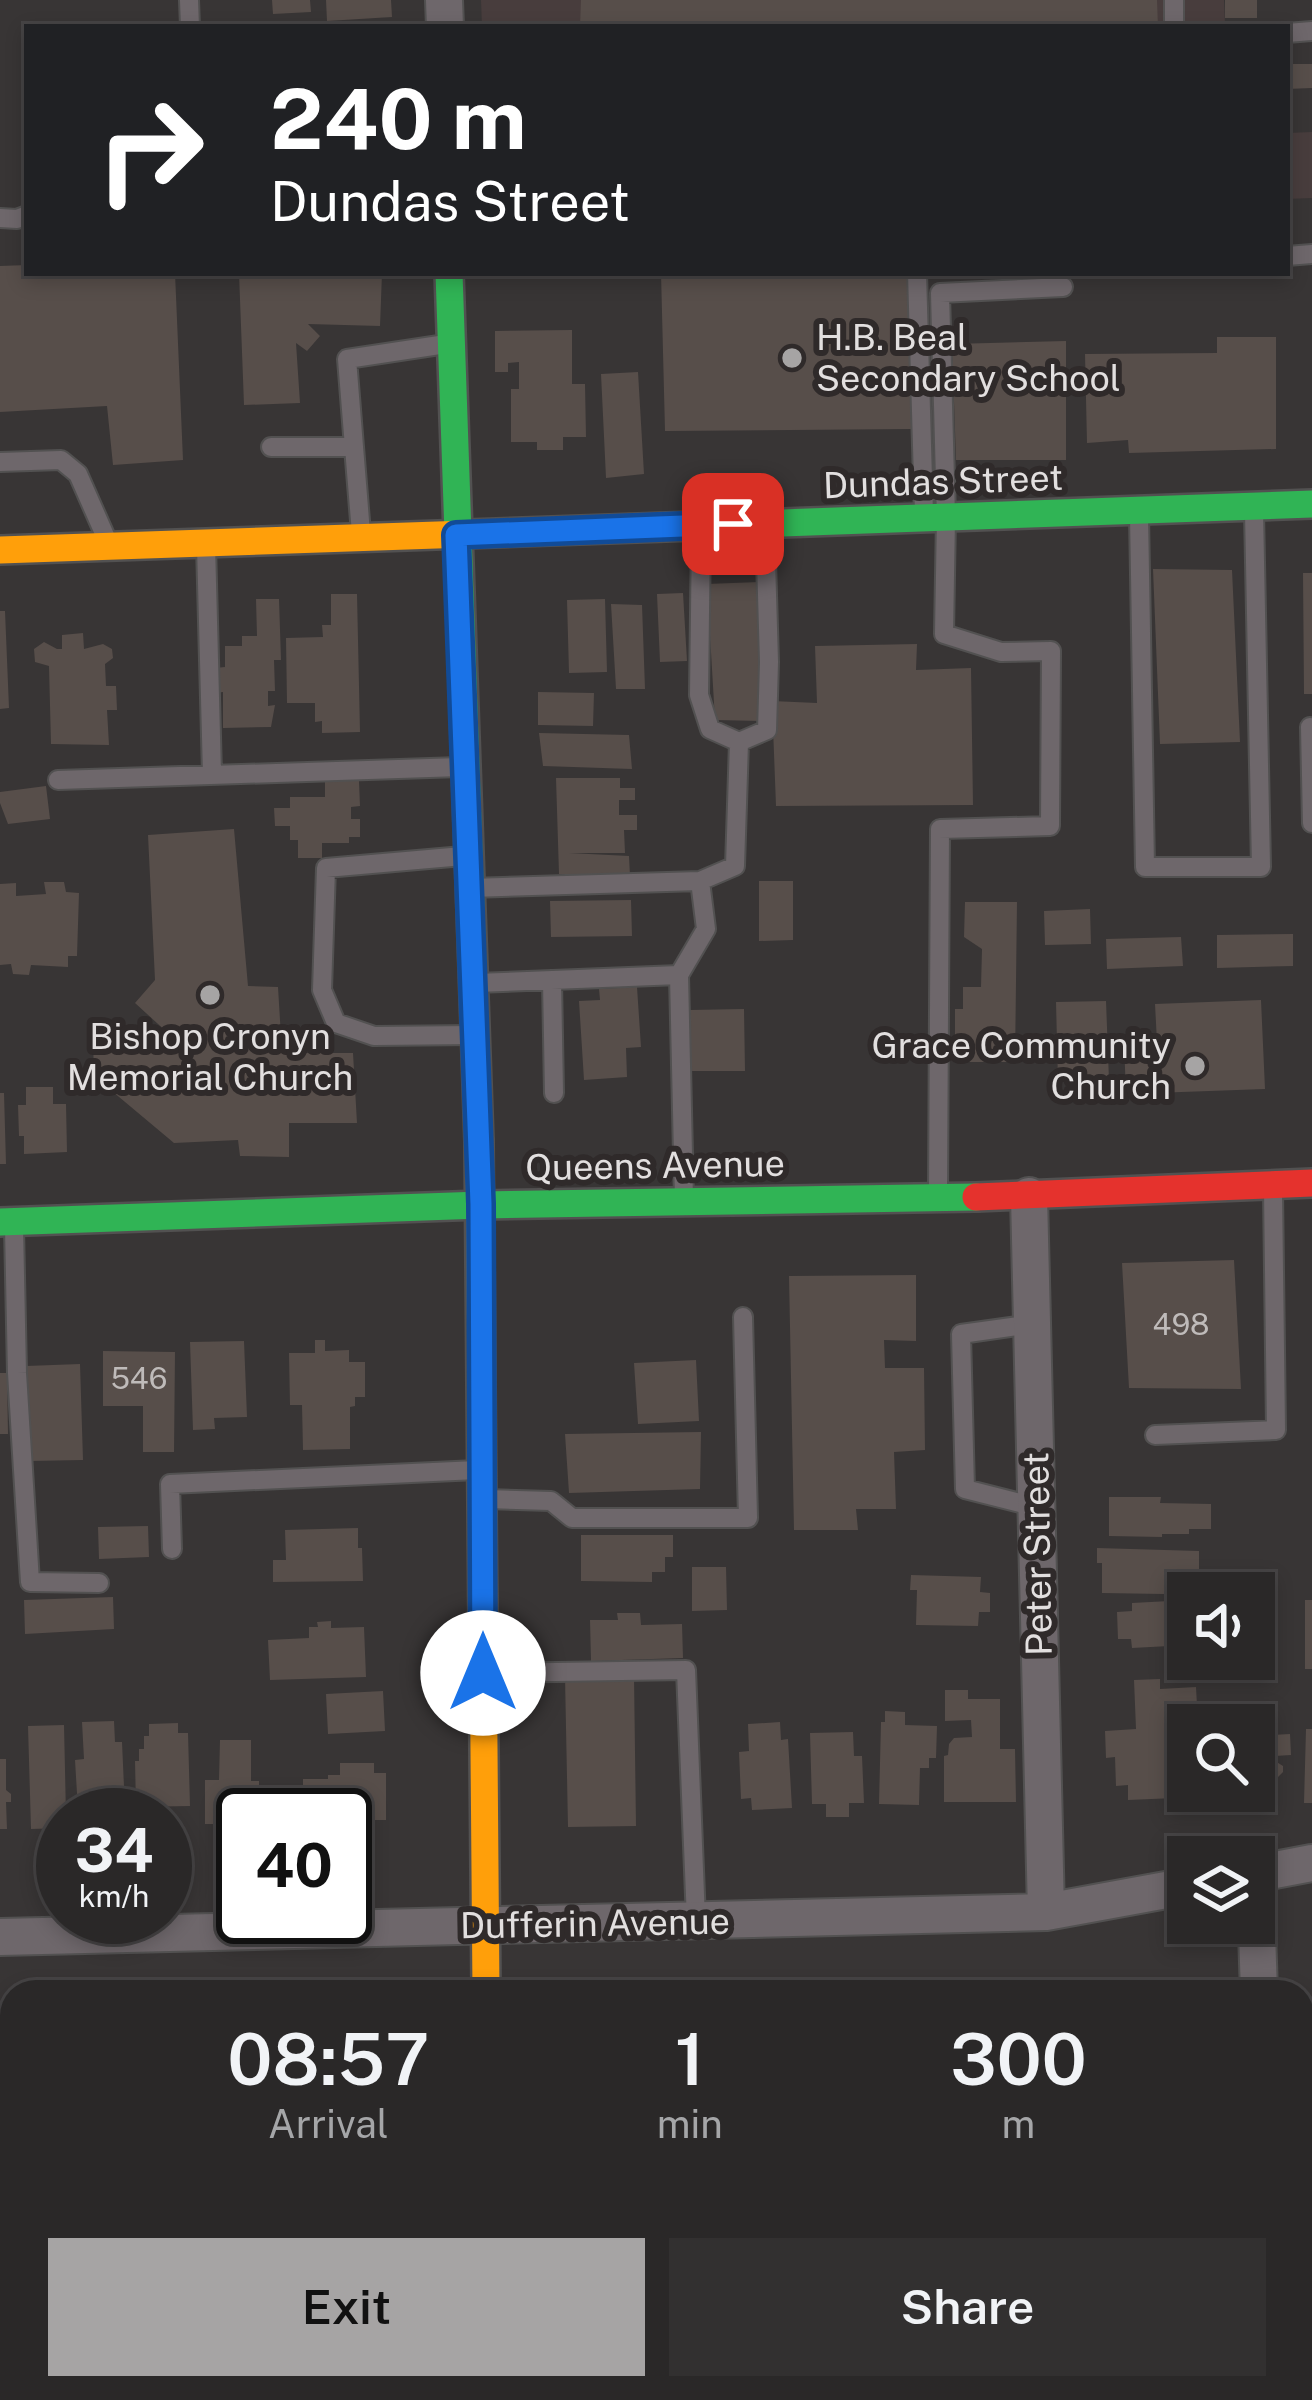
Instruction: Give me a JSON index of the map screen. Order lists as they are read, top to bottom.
{
  "streets": {
    "main road": ["Dundas Street", "Queens Avenue"],
    "street": ["Peter Street", "Dufferin Avenue"]
  },
  "crossings": [
    ["Queens Avenue", "Peter Street"],
    ["Peter Street", "Dufferin Avenue"]
  ],
  "places": ["H.B. Beal Secondary School", "Bishop Cronyn Memorial Church", "Grace Community Church"],
  "house_numbers": ["498", "546"],
  "page": {
    "turn": ["240 m", "Dundas Street"],
    "speed": "34 km/h",
    "limit": "40",
    "eta": [
      "08:57",
      "Arrival",
      "1",
      "min",
      "300",
      "m"
    ],
    "buttons": ["Exit", "Share"]
  }
}
